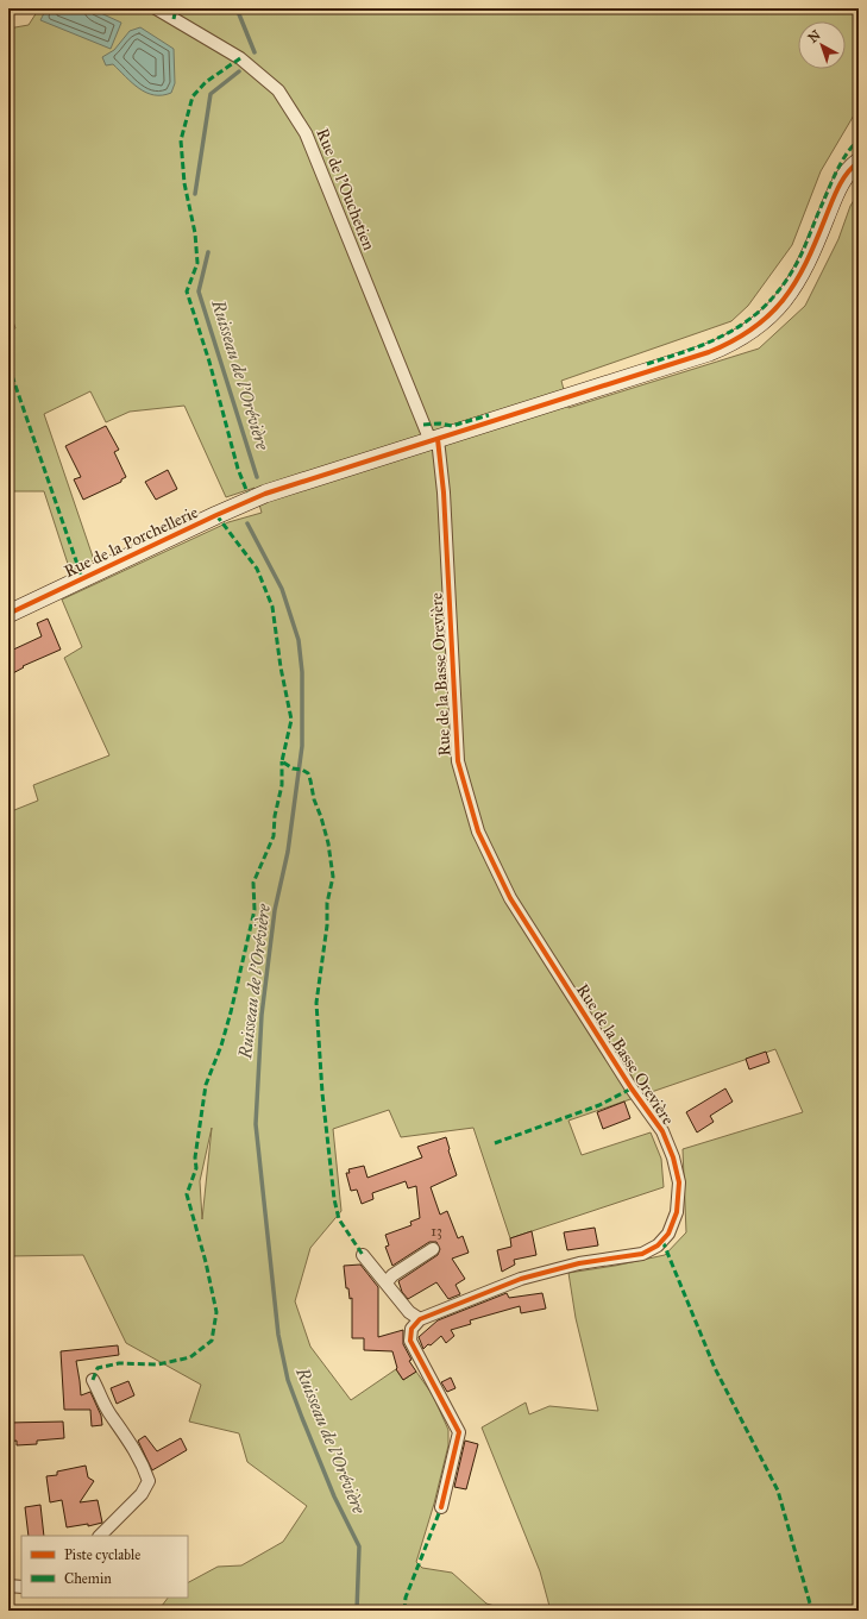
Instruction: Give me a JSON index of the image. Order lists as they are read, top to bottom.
{
  "streets": {
    "street": ["Rue de l'Ouchetien", "Rue de la Porchellerie", "Rue de la Basse Orevière"]
  },
  "crossings": [
    ["Rue de l'Ouchetien", "Rue de la Porchellerie"],
    ["Rue de l'Ouchetien", "Rue de la Basse Orevière"],
    ["Rue de la Porchellerie", "Rue de la Basse Orevière"]
  ],
  "water": ["Ruisseau de l'Orévière"],
  "house_numbers": ["13"],
  "legend": ["Piste cyclable", "Chemin"],
  "north": "top left"
}
